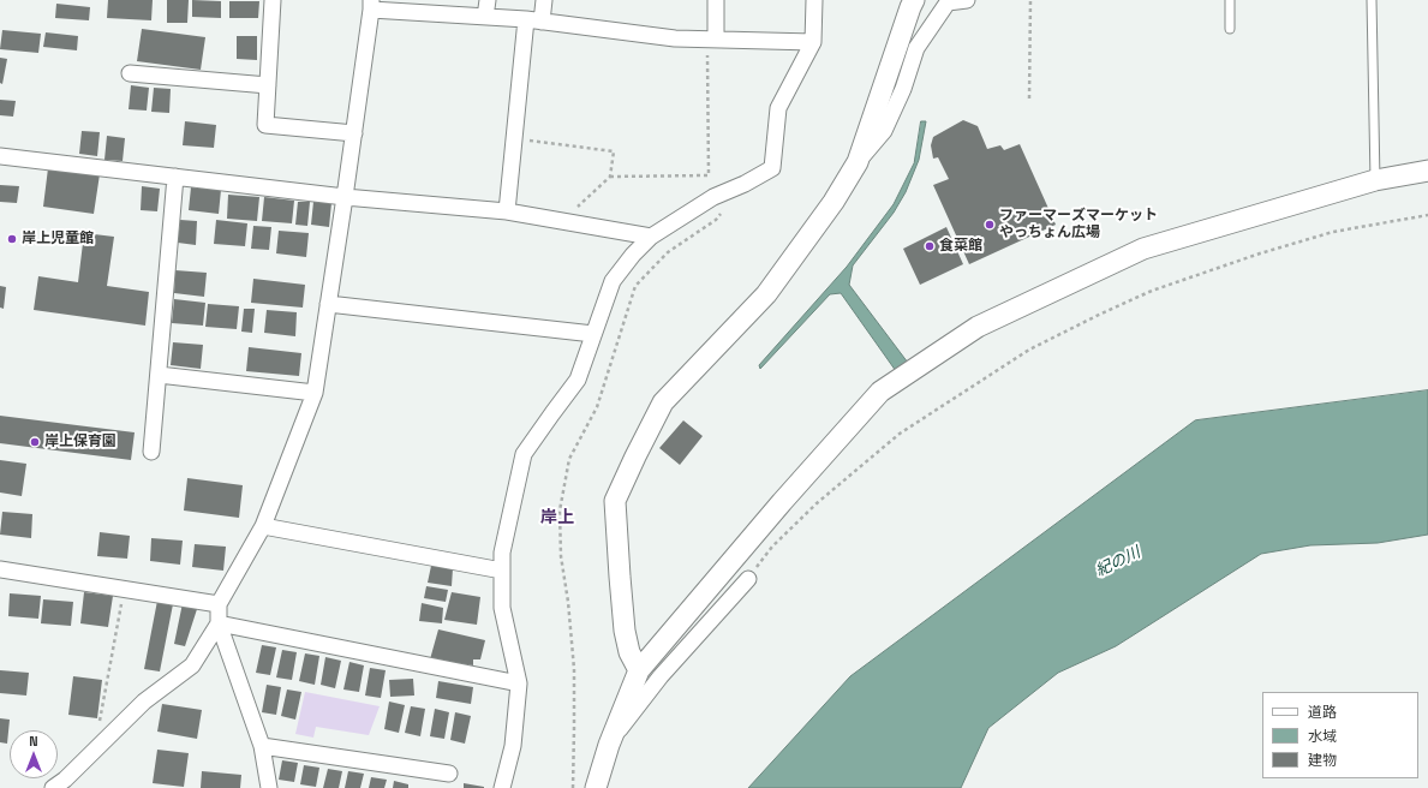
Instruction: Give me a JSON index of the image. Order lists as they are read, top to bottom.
{
  "districts": ["岸上"],
  "water": ["紀の川"],
  "places": [
    "ファーマーズマーケット やっちょん広場",
    "岸上児童館",
    "食菜館",
    "岸上保育園"
  ],
  "legend": ["道路", "水域", "建物"],
  "north": "top"
}
